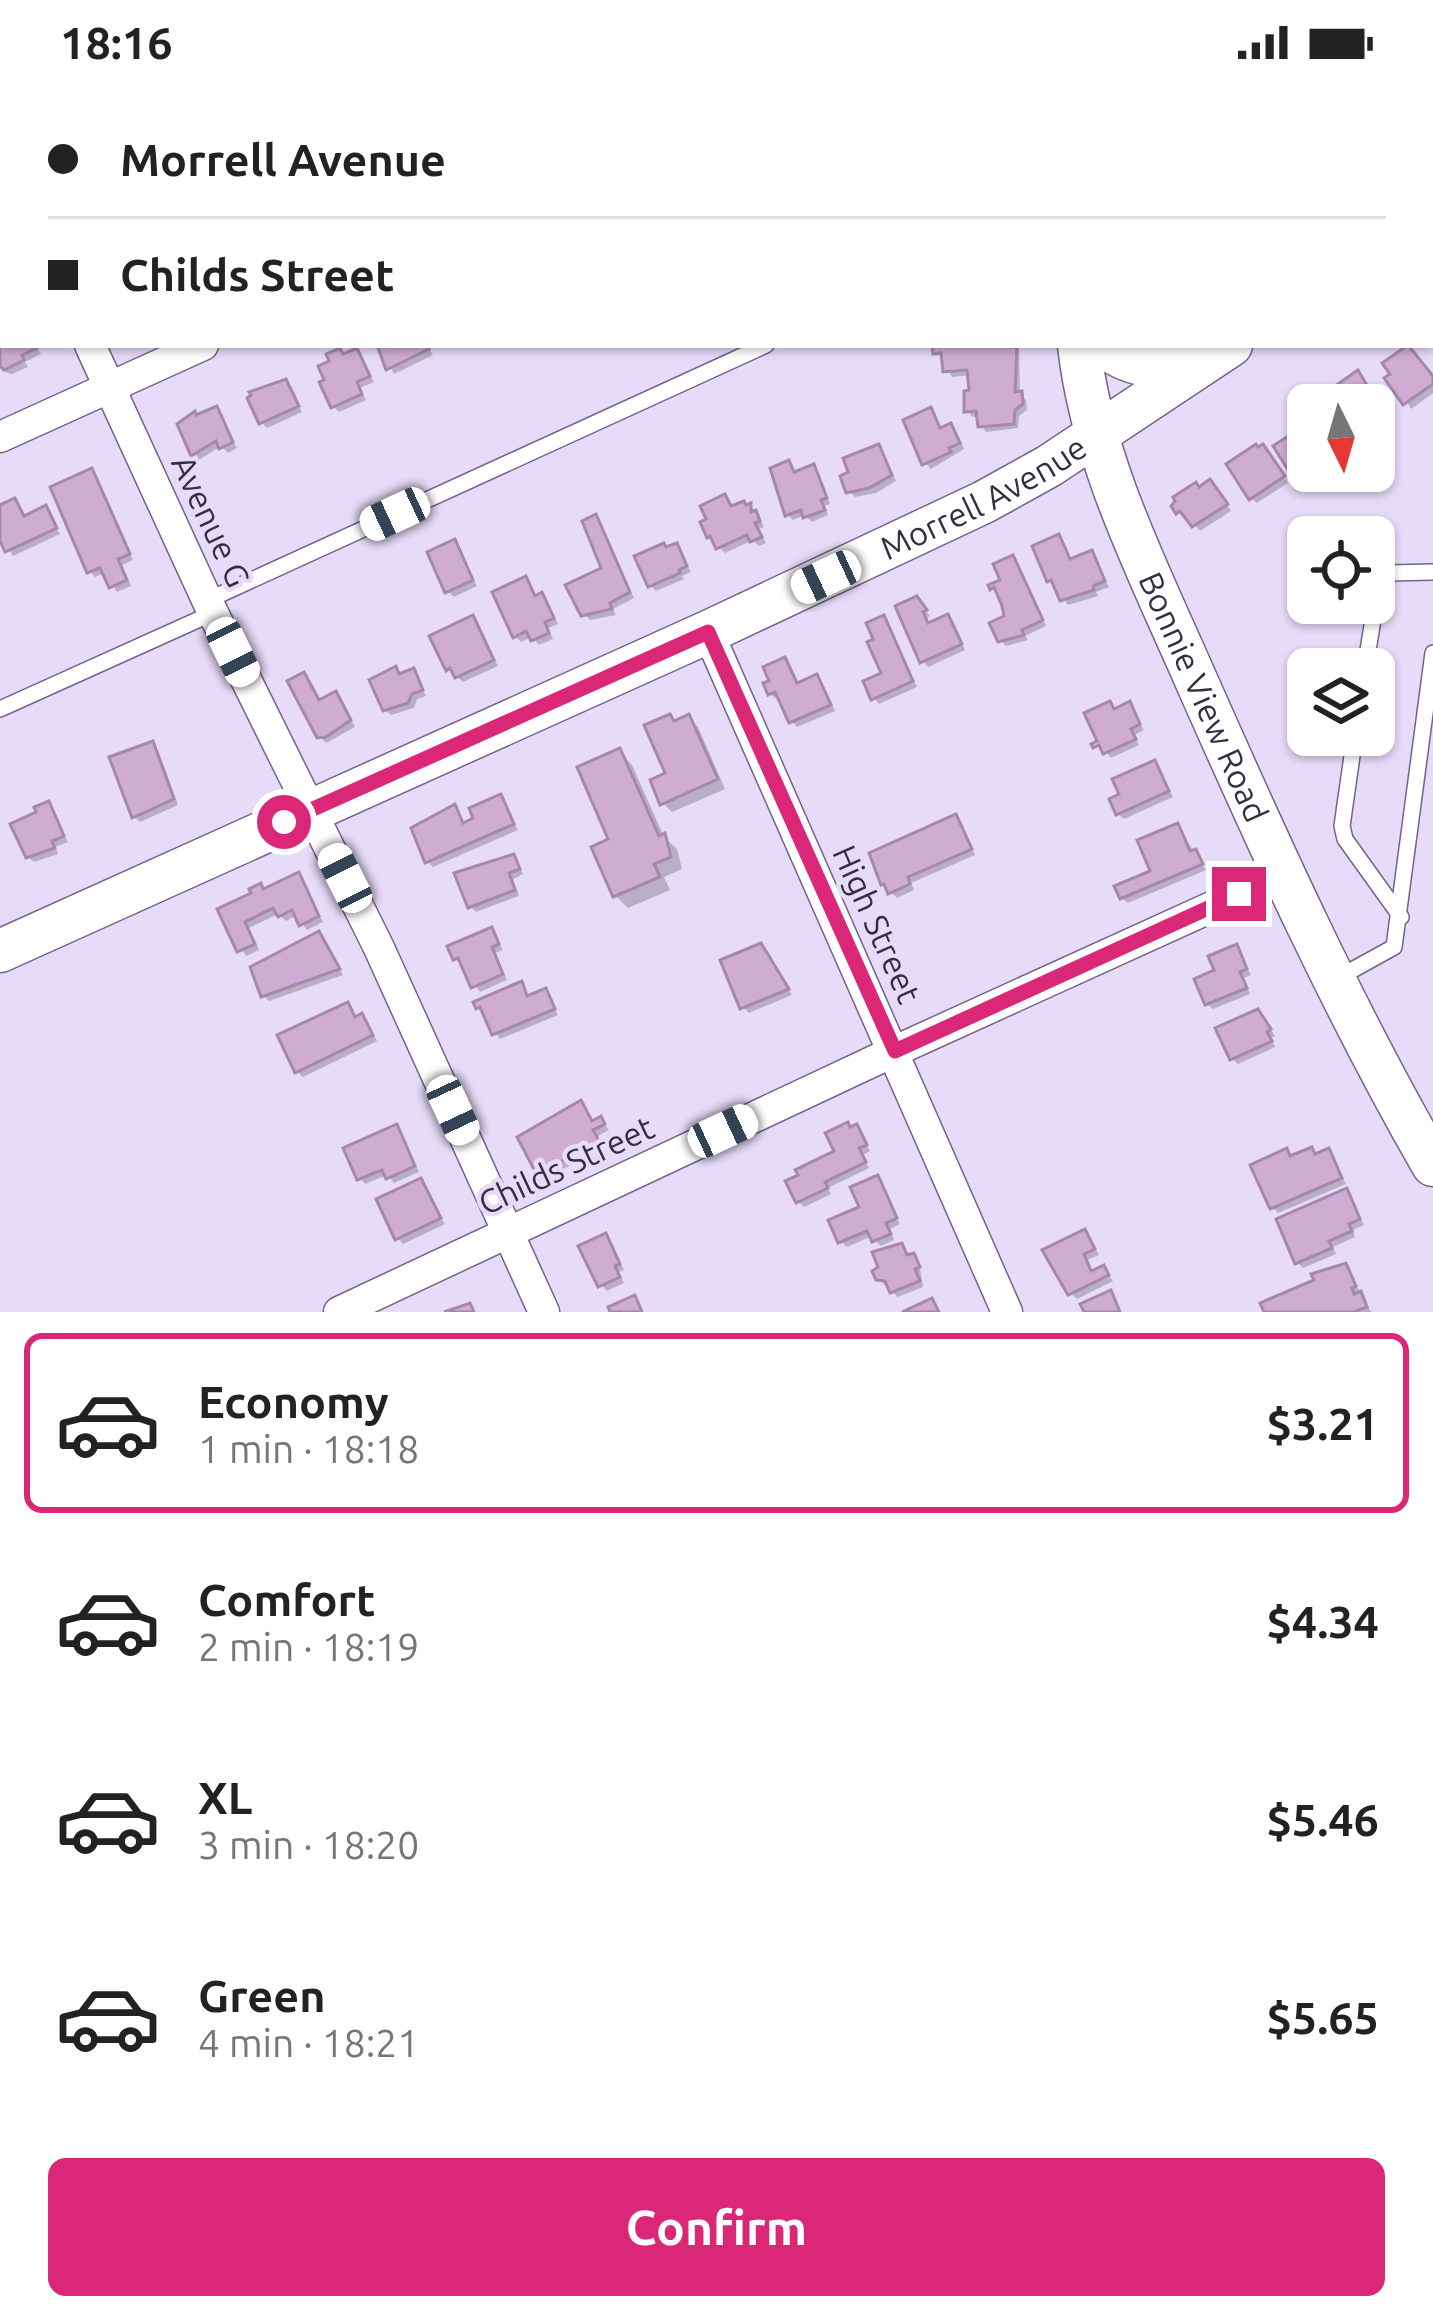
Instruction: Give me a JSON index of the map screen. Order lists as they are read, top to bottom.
{
  "streets": {
    "street": [
      "Morrell Avenue",
      "Avenue G",
      "Bonnie View Road",
      "High Street",
      "Childs Street"
    ]
  },
  "crossings": [
    ["Morrell Avenue", "Avenue G"],
    ["Morrell Avenue", "Bonnie View Road"],
    ["Morrell Avenue", "High Street"],
    ["Avenue G", "Childs Street"],
    ["Bonnie View Road", "Childs Street"],
    ["High Street", "Childs Street"]
  ],
  "north": "bottom",
  "page": {
    "status": "18:16",
    "banner": ["Morrell Avenue", "Childs Street"],
    "list": [
      {
        "name": "Economy",
        "note": "1 min · 18:18",
        "value": "$3.21"
      },
      {
        "name": "Comfort",
        "note": "2 min · 18:19",
        "value": "$4.34"
      },
      {
        "name": "XL",
        "note": "3 min · 18:20",
        "value": "$5.46"
      },
      {
        "name": "Green",
        "note": "4 min · 18:21",
        "value": "$5.65"
      }
    ],
    "buttons": "Confirm"
  }
}
